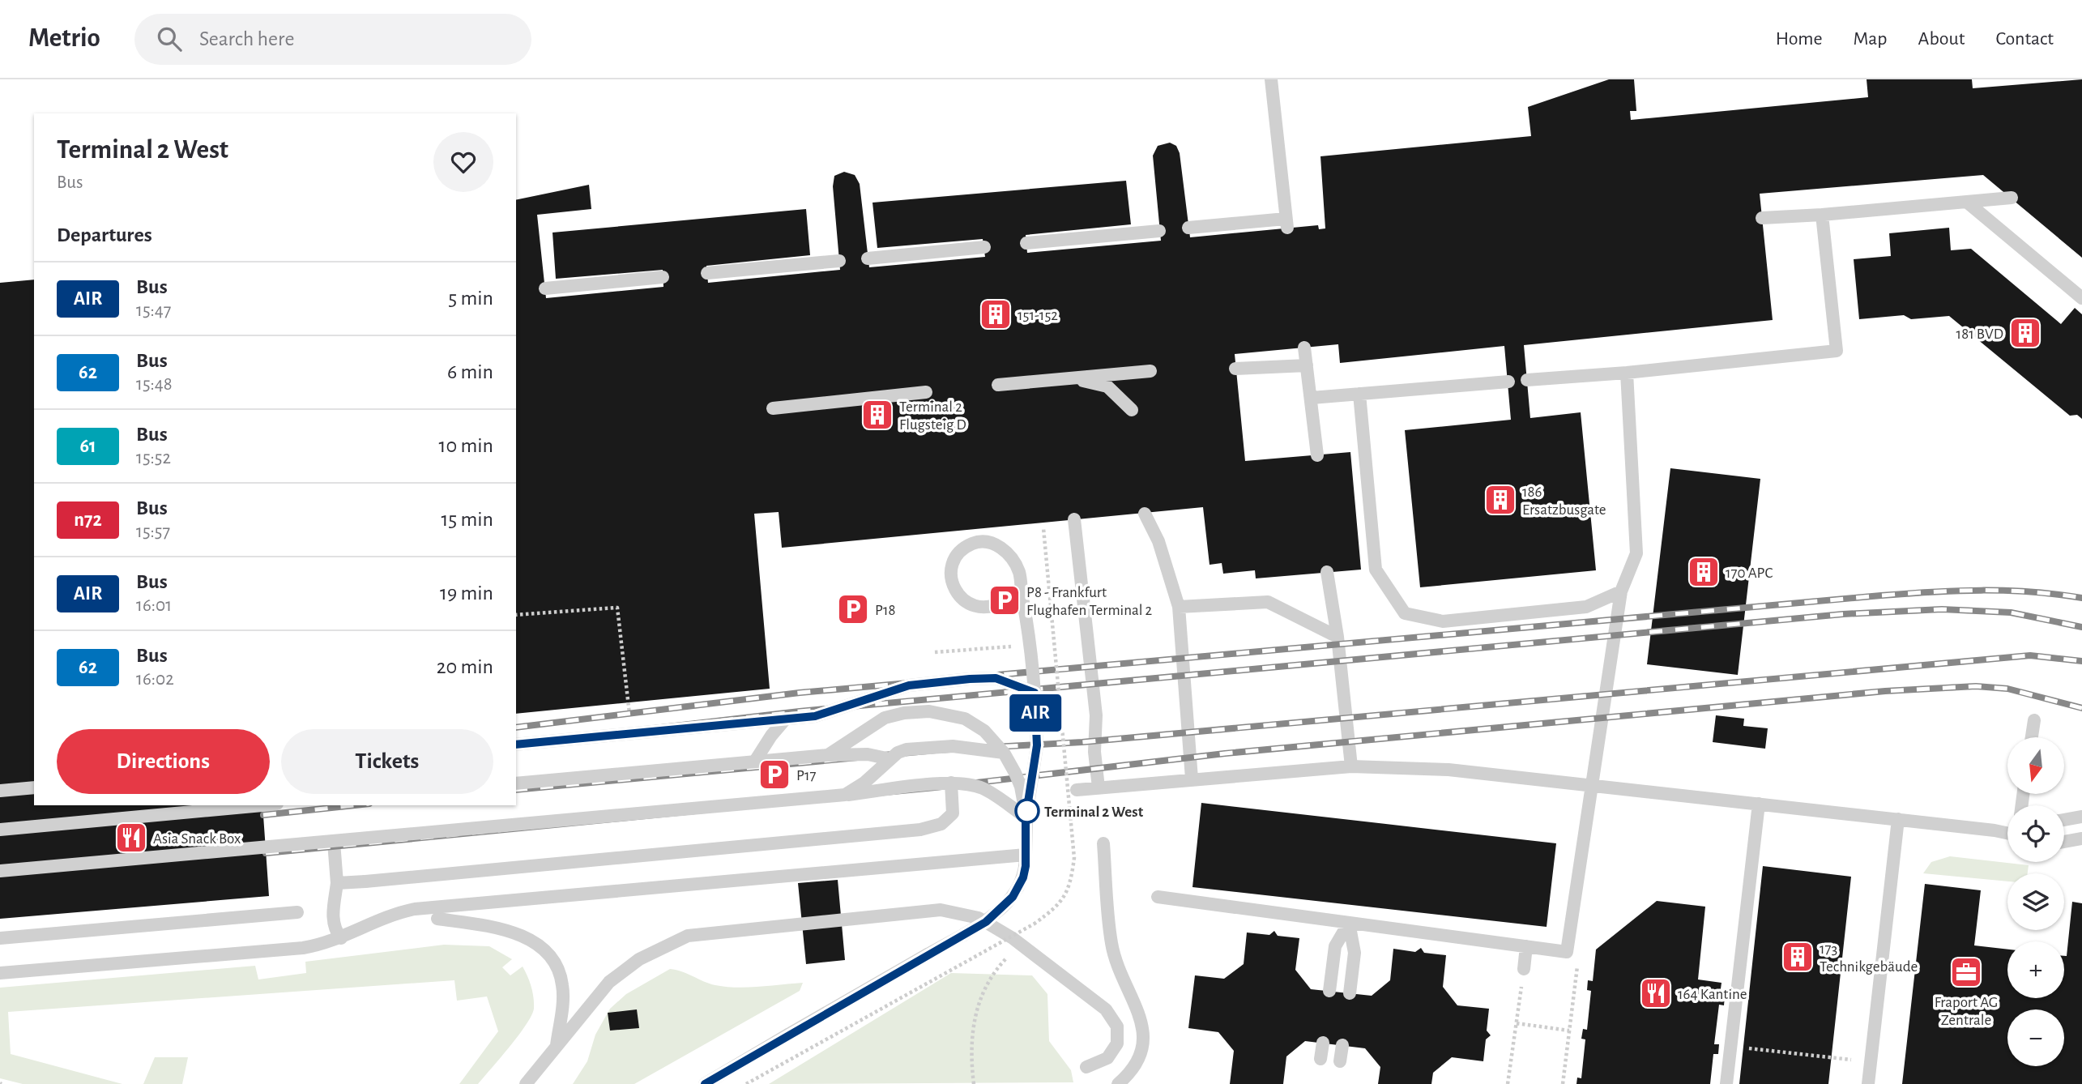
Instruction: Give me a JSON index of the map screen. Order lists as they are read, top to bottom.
{
  "places": {
    "building": [
      "151-152",
      "181 BVD",
      "Terminal 2 Flugsteig D",
      "186 Ersatzbusgate",
      "170 APC",
      "173 Technikgebäude"
    ],
    "parking": ["P8 - Frankfurt Flughafen Terminal 2", "P18", "P17"],
    "other": ["Terminal 2 West"],
    "restaurant": ["Asia Snack Box", "164 Kantine"],
    "office": ["Fraport AG Zentrale"]
  },
  "lines": ["bus line AIR"],
  "north": "bottom",
  "page": {
    "header": "Metrio",
    "search": "Search here",
    "nav": [
      "Home",
      "Map",
      "About",
      "Contact"
    ],
    "on_map": "AIR",
    "heading": [
      ["Terminal 2 West", "Bus"],
      "Departures"
    ],
    "list": [
      {
        "mark": "AIR",
        "name": "Bus",
        "note": "15:47",
        "value": "5 min"
      },
      {
        "mark": "62",
        "name": "Bus",
        "note": "15:48",
        "value": "6 min"
      },
      {
        "mark": "61",
        "name": "Bus",
        "note": "15:52",
        "value": "10 min"
      },
      {
        "mark": "n72",
        "name": "Bus",
        "note": "15:57",
        "value": "15 min"
      },
      {
        "mark": "AIR",
        "name": "Bus",
        "note": "16:01",
        "value": "19 min"
      },
      {
        "mark": "62",
        "name": "Bus",
        "note": "16:02",
        "value": "20 min"
      }
    ],
    "buttons": ["Directions", "Tickets"],
    "map_buttons": ["+", "−"]
  }
}
